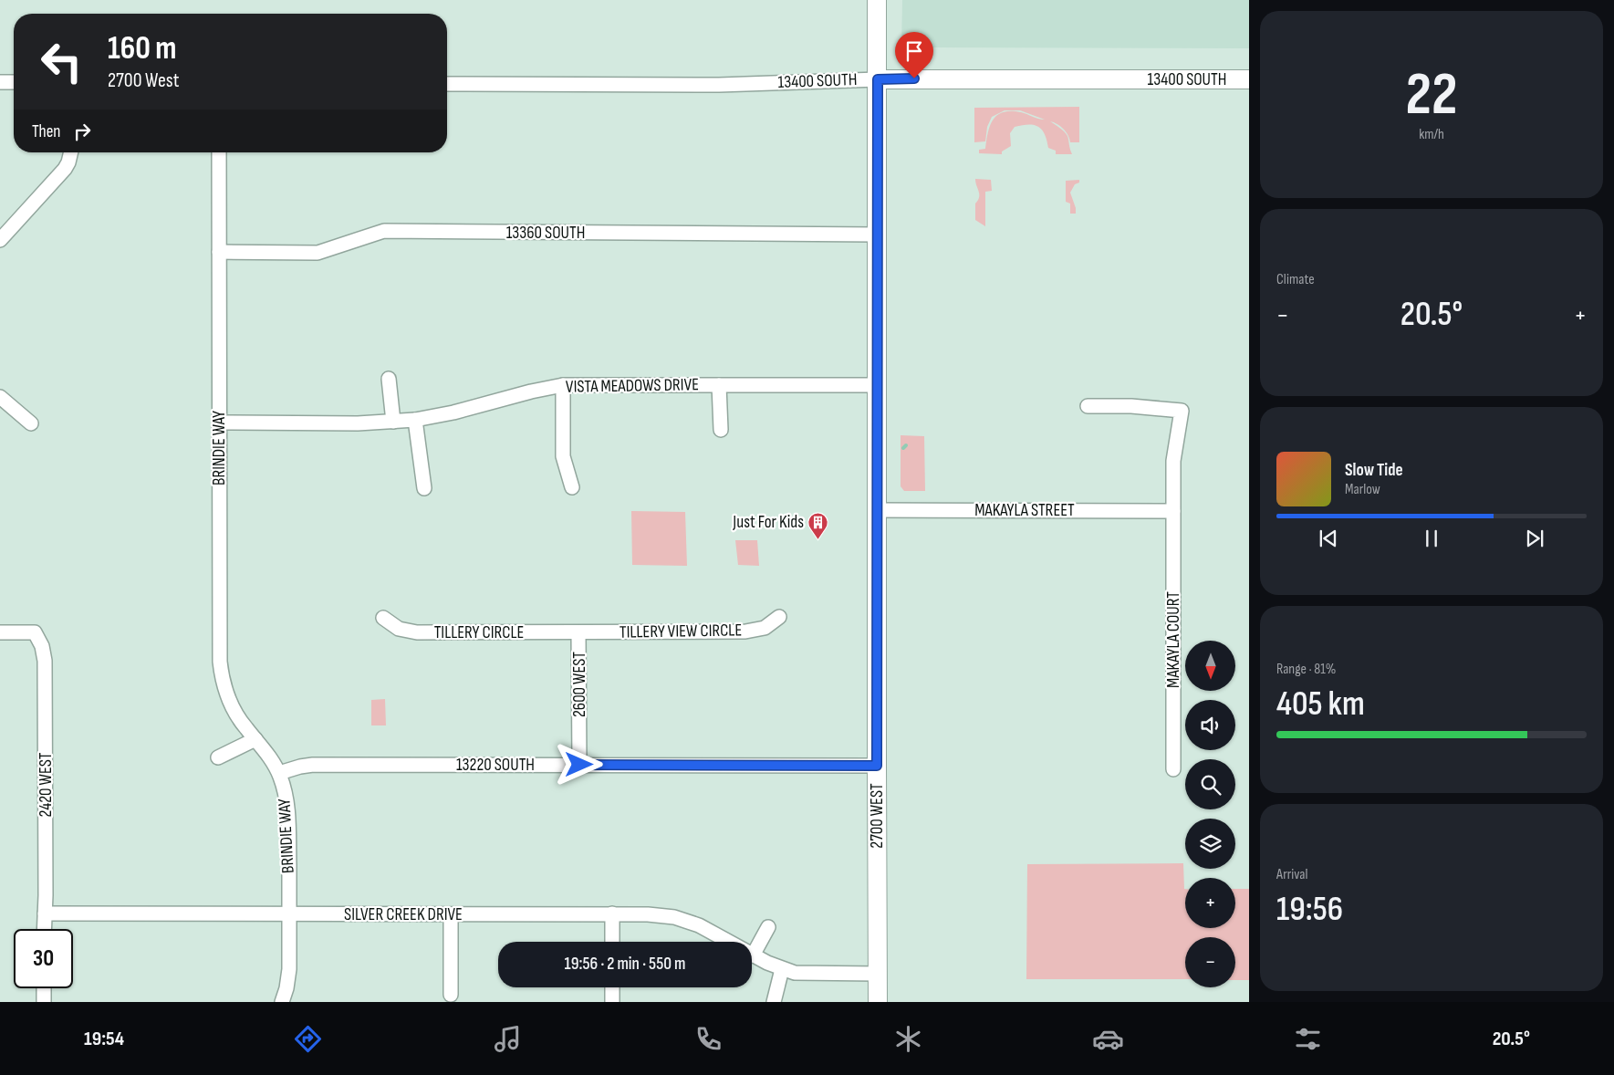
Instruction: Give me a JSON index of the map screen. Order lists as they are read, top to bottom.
{
  "streets": {
    "main road": ["13400 SOUTH", "2700 WEST"],
    "street": [
      "13360 SOUTH",
      "VISTA MEADOWS DRIVE",
      "BRINDIE WAY",
      "MAKAYLA STREET",
      "TILLERY VIEW CIRCLE",
      "TILLERY CIRCLE",
      "MAKAYLA COURT",
      "2600 WEST",
      "13220 SOUTH",
      "2420 WEST",
      "SILVER CREEK DRIVE"
    ]
  },
  "crossings": [
    ["13400 SOUTH", "2700 WEST"],
    ["13360 SOUTH", "BRINDIE WAY"],
    ["13360 SOUTH", "2700 WEST"],
    ["VISTA MEADOWS DRIVE", "BRINDIE WAY"],
    ["VISTA MEADOWS DRIVE", "2700 WEST"],
    ["BRINDIE WAY", "13220 SOUTH"],
    ["BRINDIE WAY", "SILVER CREEK DRIVE"],
    ["MAKAYLA STREET", "MAKAYLA COURT"],
    ["MAKAYLA STREET", "2700 WEST"],
    ["TILLERY VIEW CIRCLE", "TILLERY CIRCLE"],
    ["TILLERY VIEW CIRCLE", "2600 WEST"],
    ["TILLERY CIRCLE", "2600 WEST"],
    ["2600 WEST", "13220 SOUTH"],
    ["13220 SOUTH", "2700 WEST"],
    ["2420 WEST", "SILVER CREEK DRIVE"],
    ["2700 WEST", "SILVER CREEK DRIVE"]
  ],
  "places": {
    "building": ["Just For Kids"]
  },
  "north": "bottom",
  "page": {
    "tile": [
      ["22", "km/h"],
      "Climate",
      ["Range · 81%", "405 km"],
      ["Arrival", "19:56"]
    ],
    "turn": ["160 m", "2700 West"],
    "then": "Then",
    "heat": ["−", "20.5°", "+"],
    "song": ["Slow Tide", "Marlow"],
    "map_buttons": ["+", "−"],
    "limit": "30",
    "trip": "19:56 · 2 min · 550 m",
    "tabs": ["19:54", "20.5°"]
  }
}
